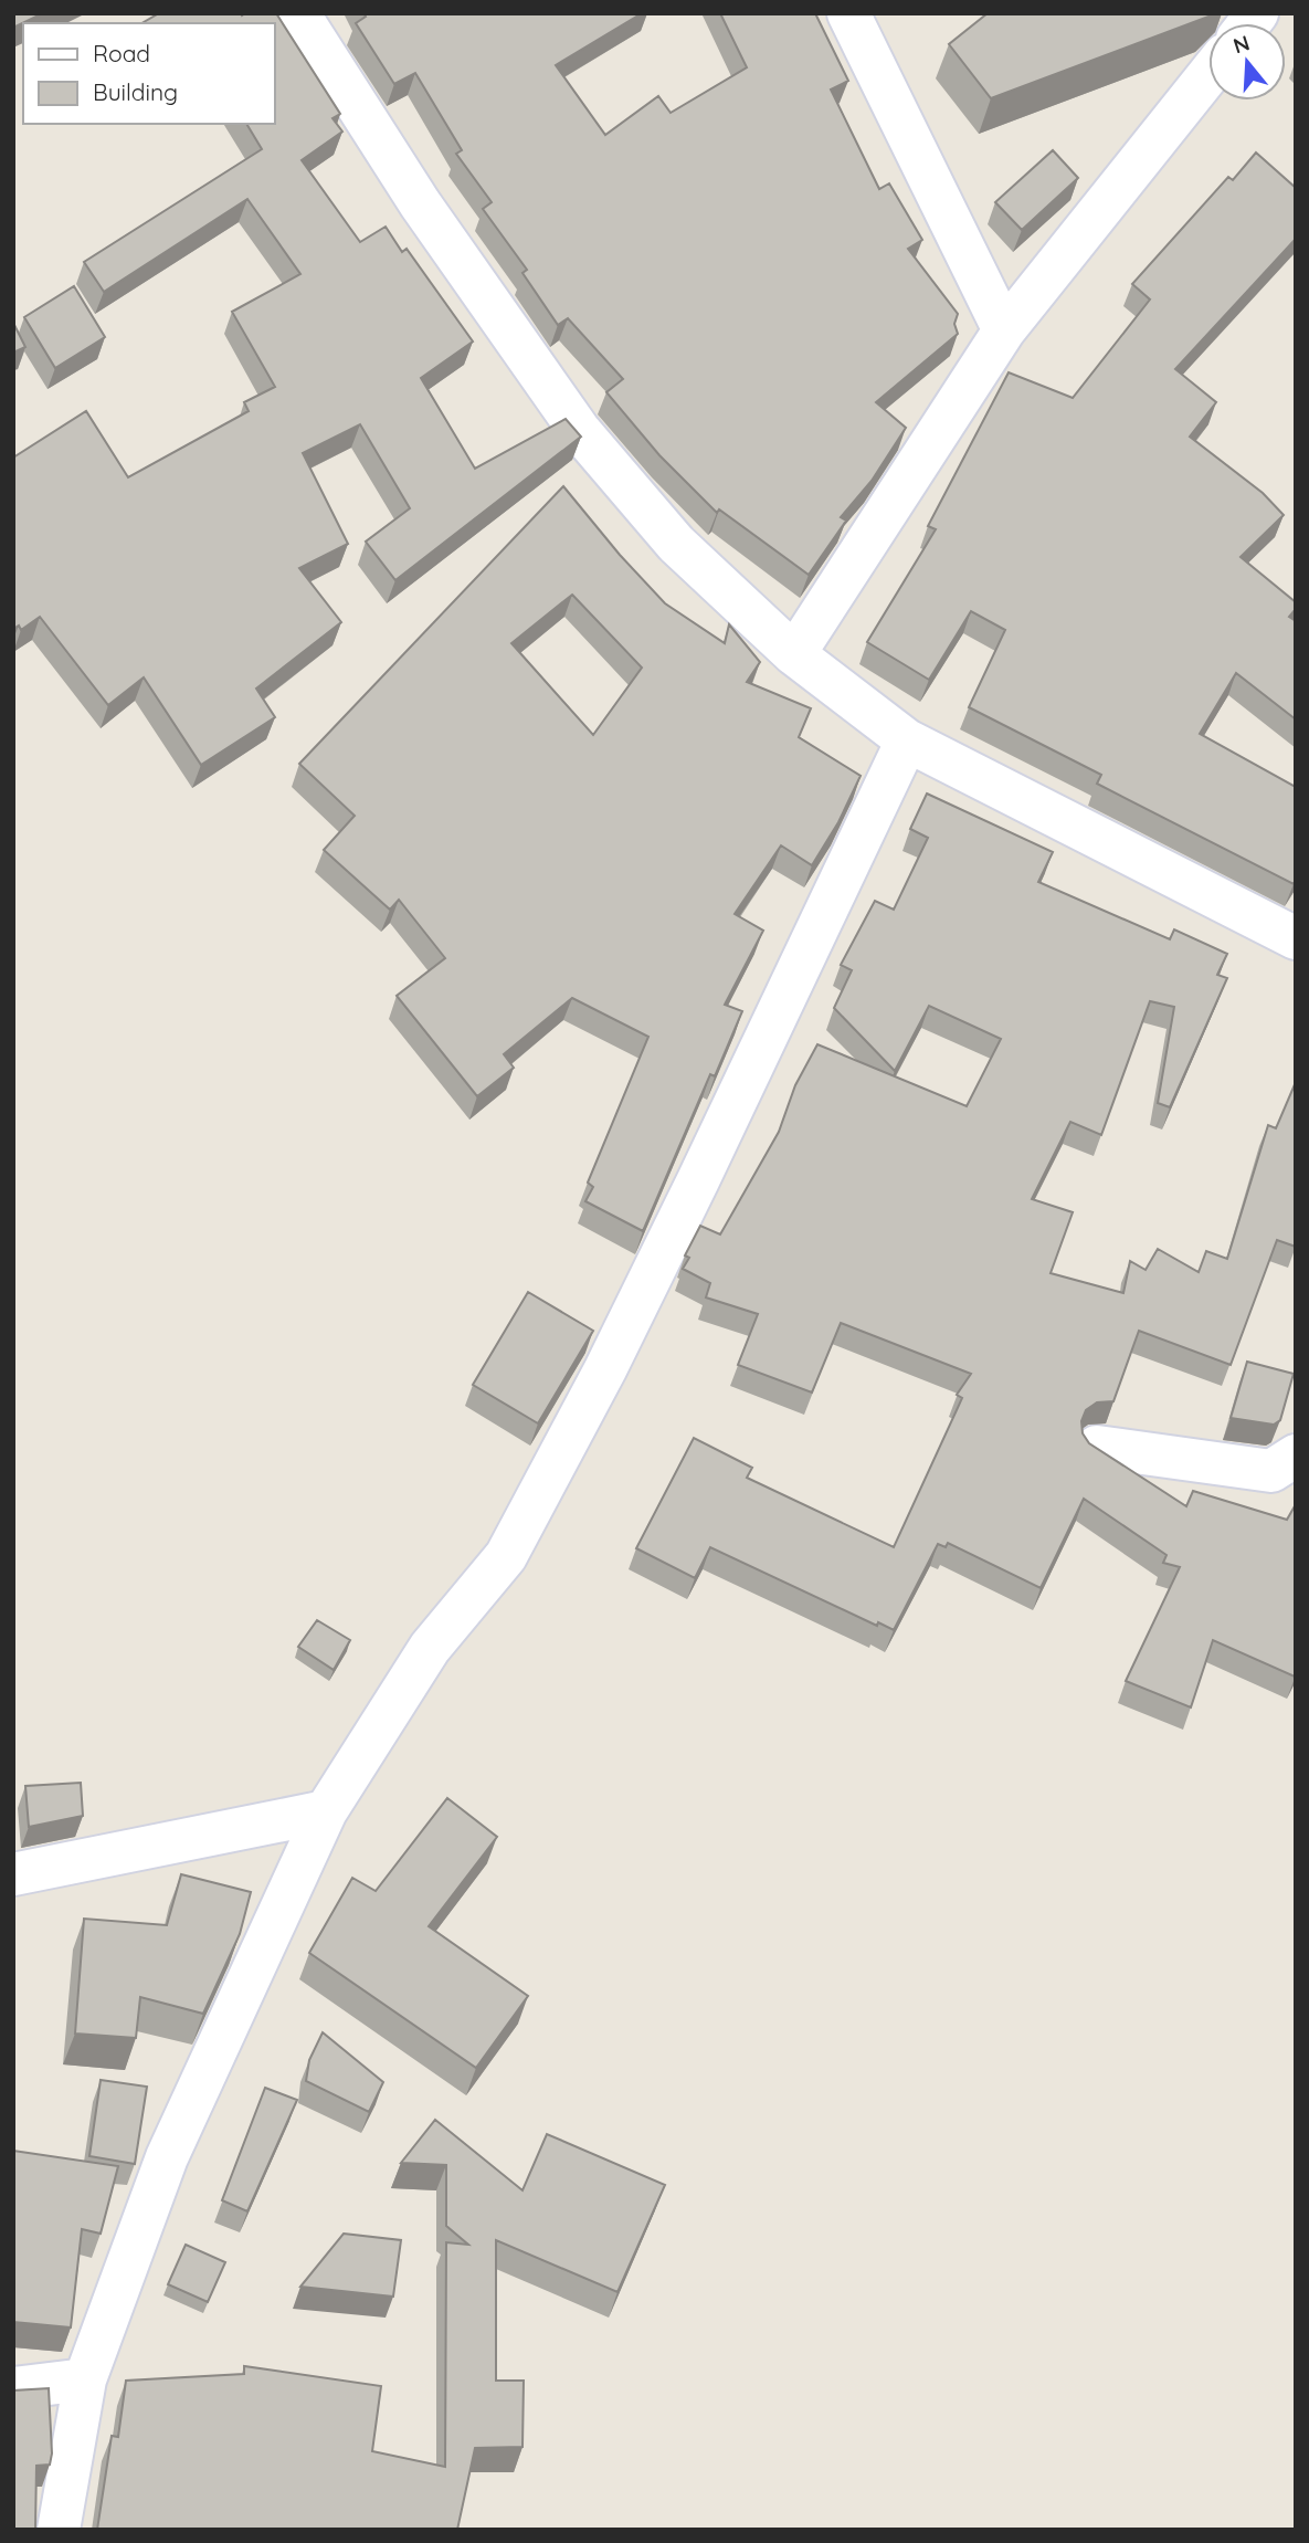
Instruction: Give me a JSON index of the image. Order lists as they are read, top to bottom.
{
  "legend": ["Road", "Building"],
  "north": "top"
}
